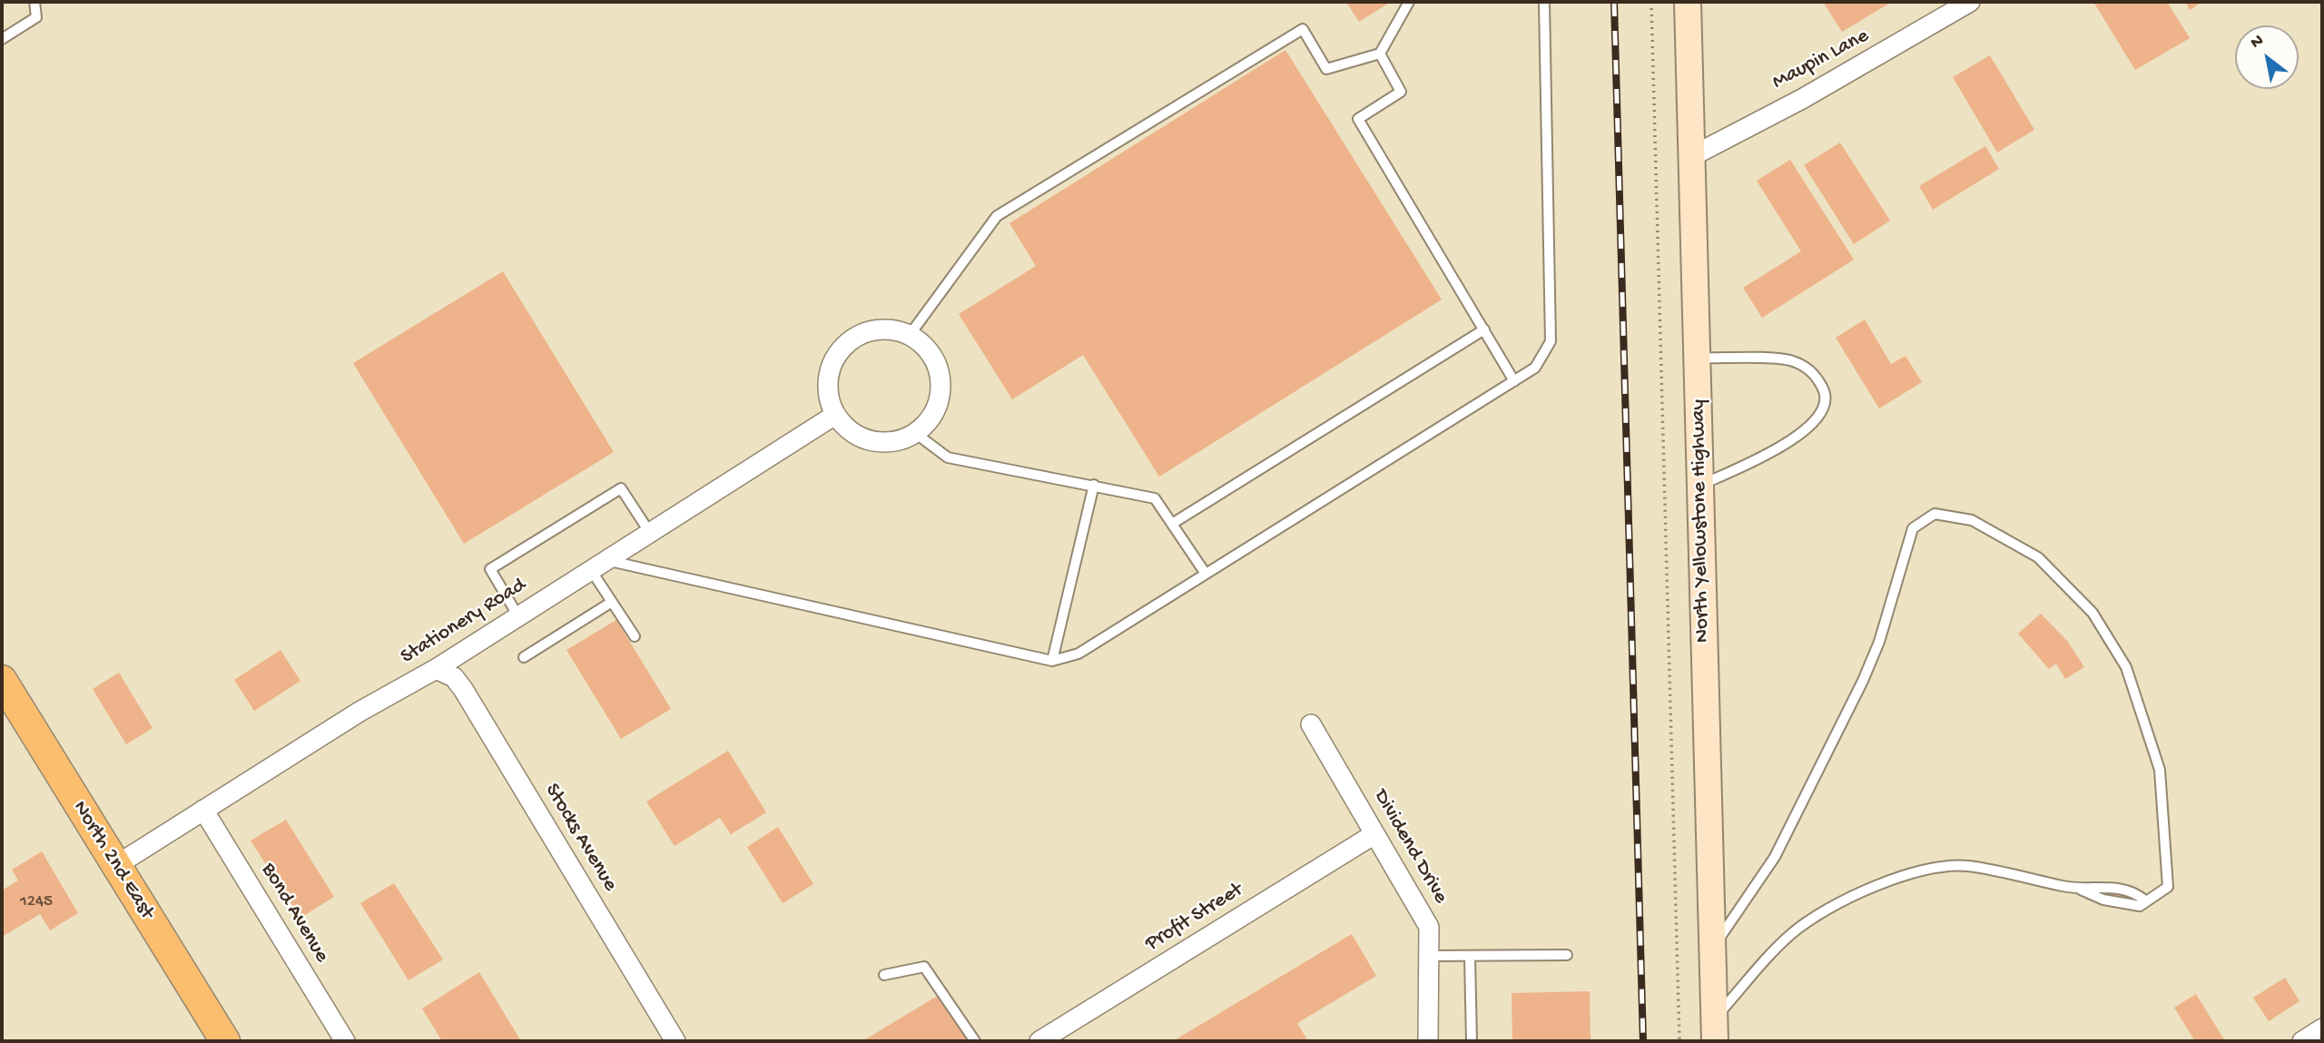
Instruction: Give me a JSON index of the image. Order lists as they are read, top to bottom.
{
  "streets": {
    "main road": ["North Yellowstone Highway", "North 2nd East"],
    "street": [
      "Maupin Lane",
      "Stationery Road",
      "Stocks Avenue",
      "Dividend Drive",
      "Bond Avenue",
      "Profit Street"
    ]
  },
  "crossings": [
    ["Maupin Lane", "North Yellowstone Highway"],
    ["Stationery Road", "Stocks Avenue"],
    ["Stationery Road", "North 2nd East"],
    ["Stationery Road", "Bond Avenue"],
    ["Dividend Drive", "Profit Street"]
  ],
  "house_numbers": ["1245"],
  "north": "top left"
}
